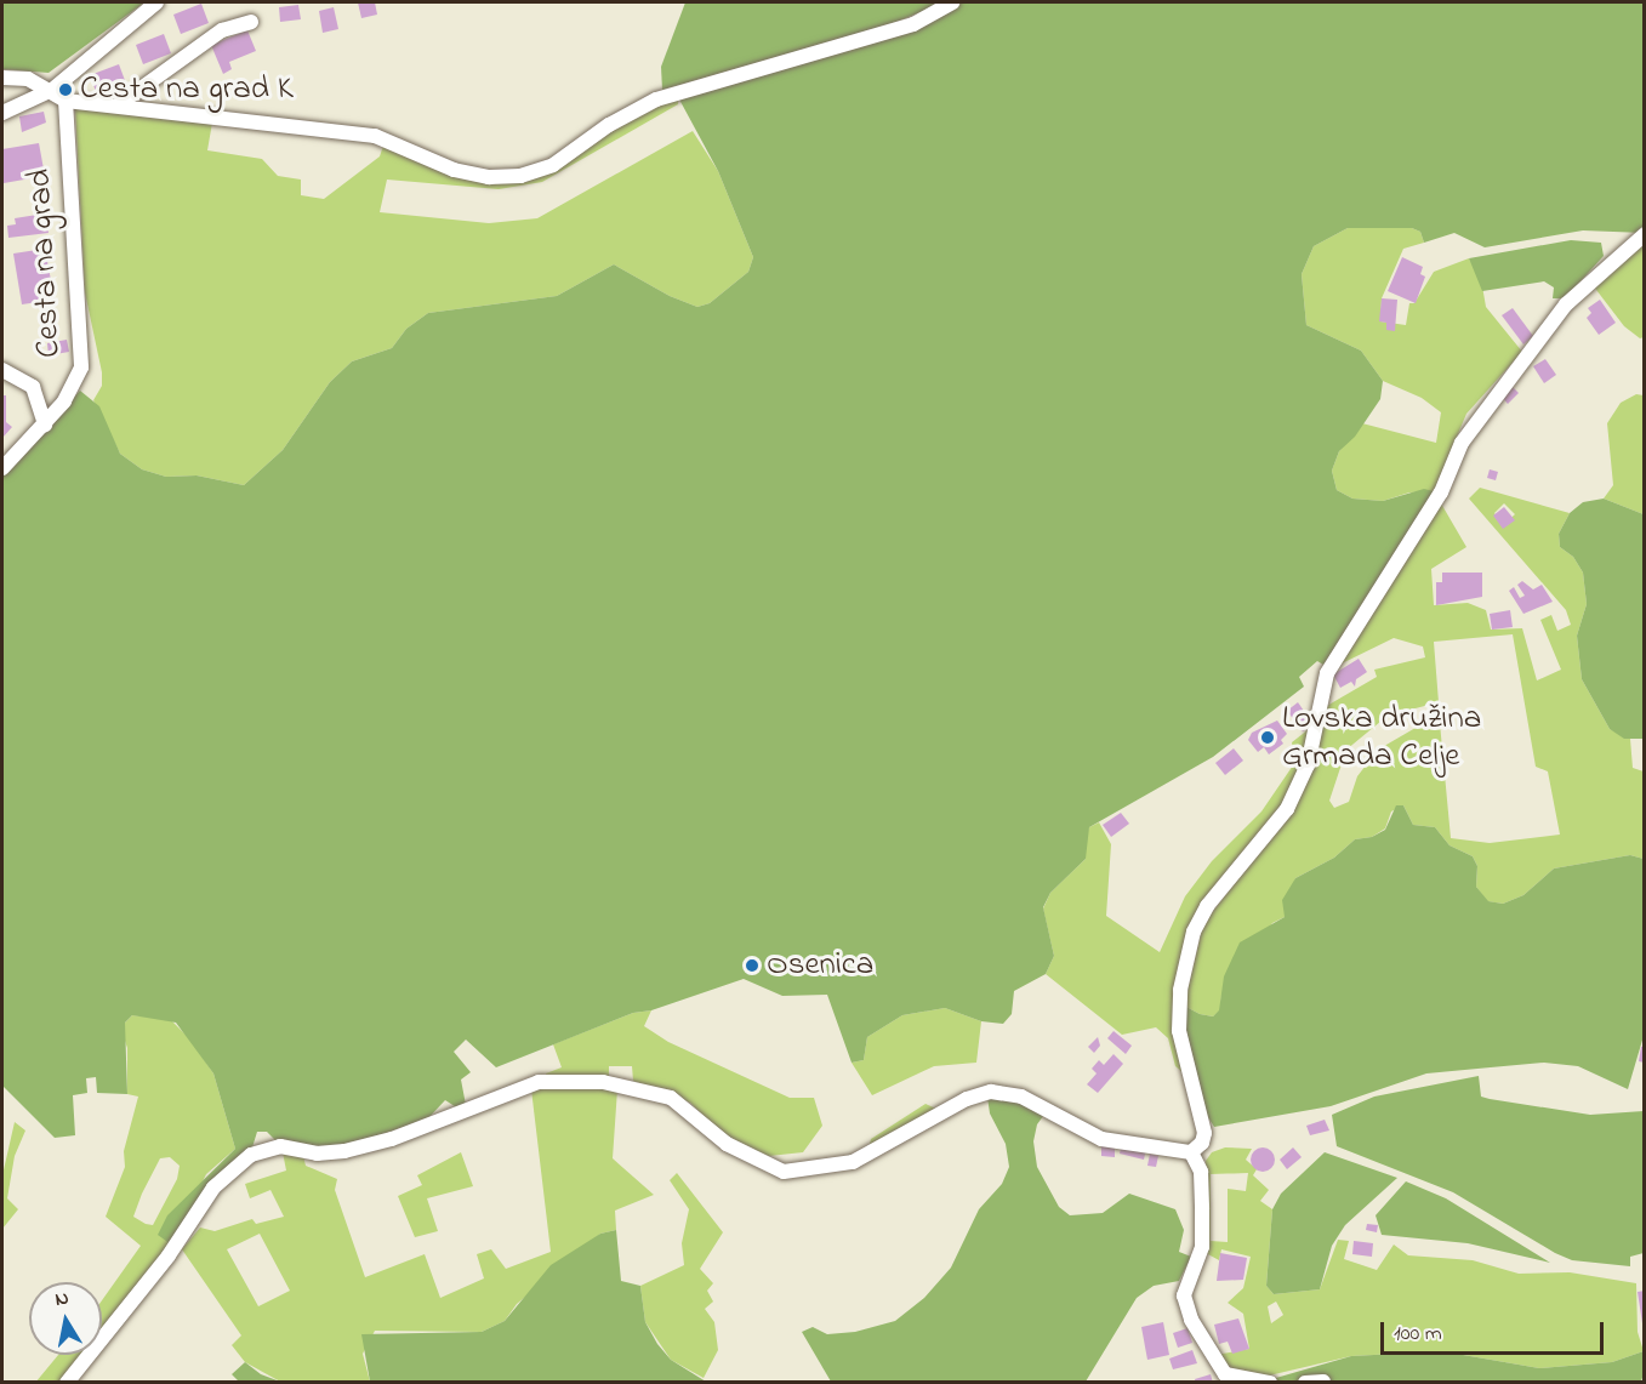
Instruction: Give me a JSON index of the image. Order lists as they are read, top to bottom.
{
  "streets": {
    "street": ["Cesta na grad"]
  },
  "places": ["Cesta na grad K", "Lovska družina Grmada Celje", "Osenica"],
  "scale_bar": "100 m",
  "north": "top"
}
